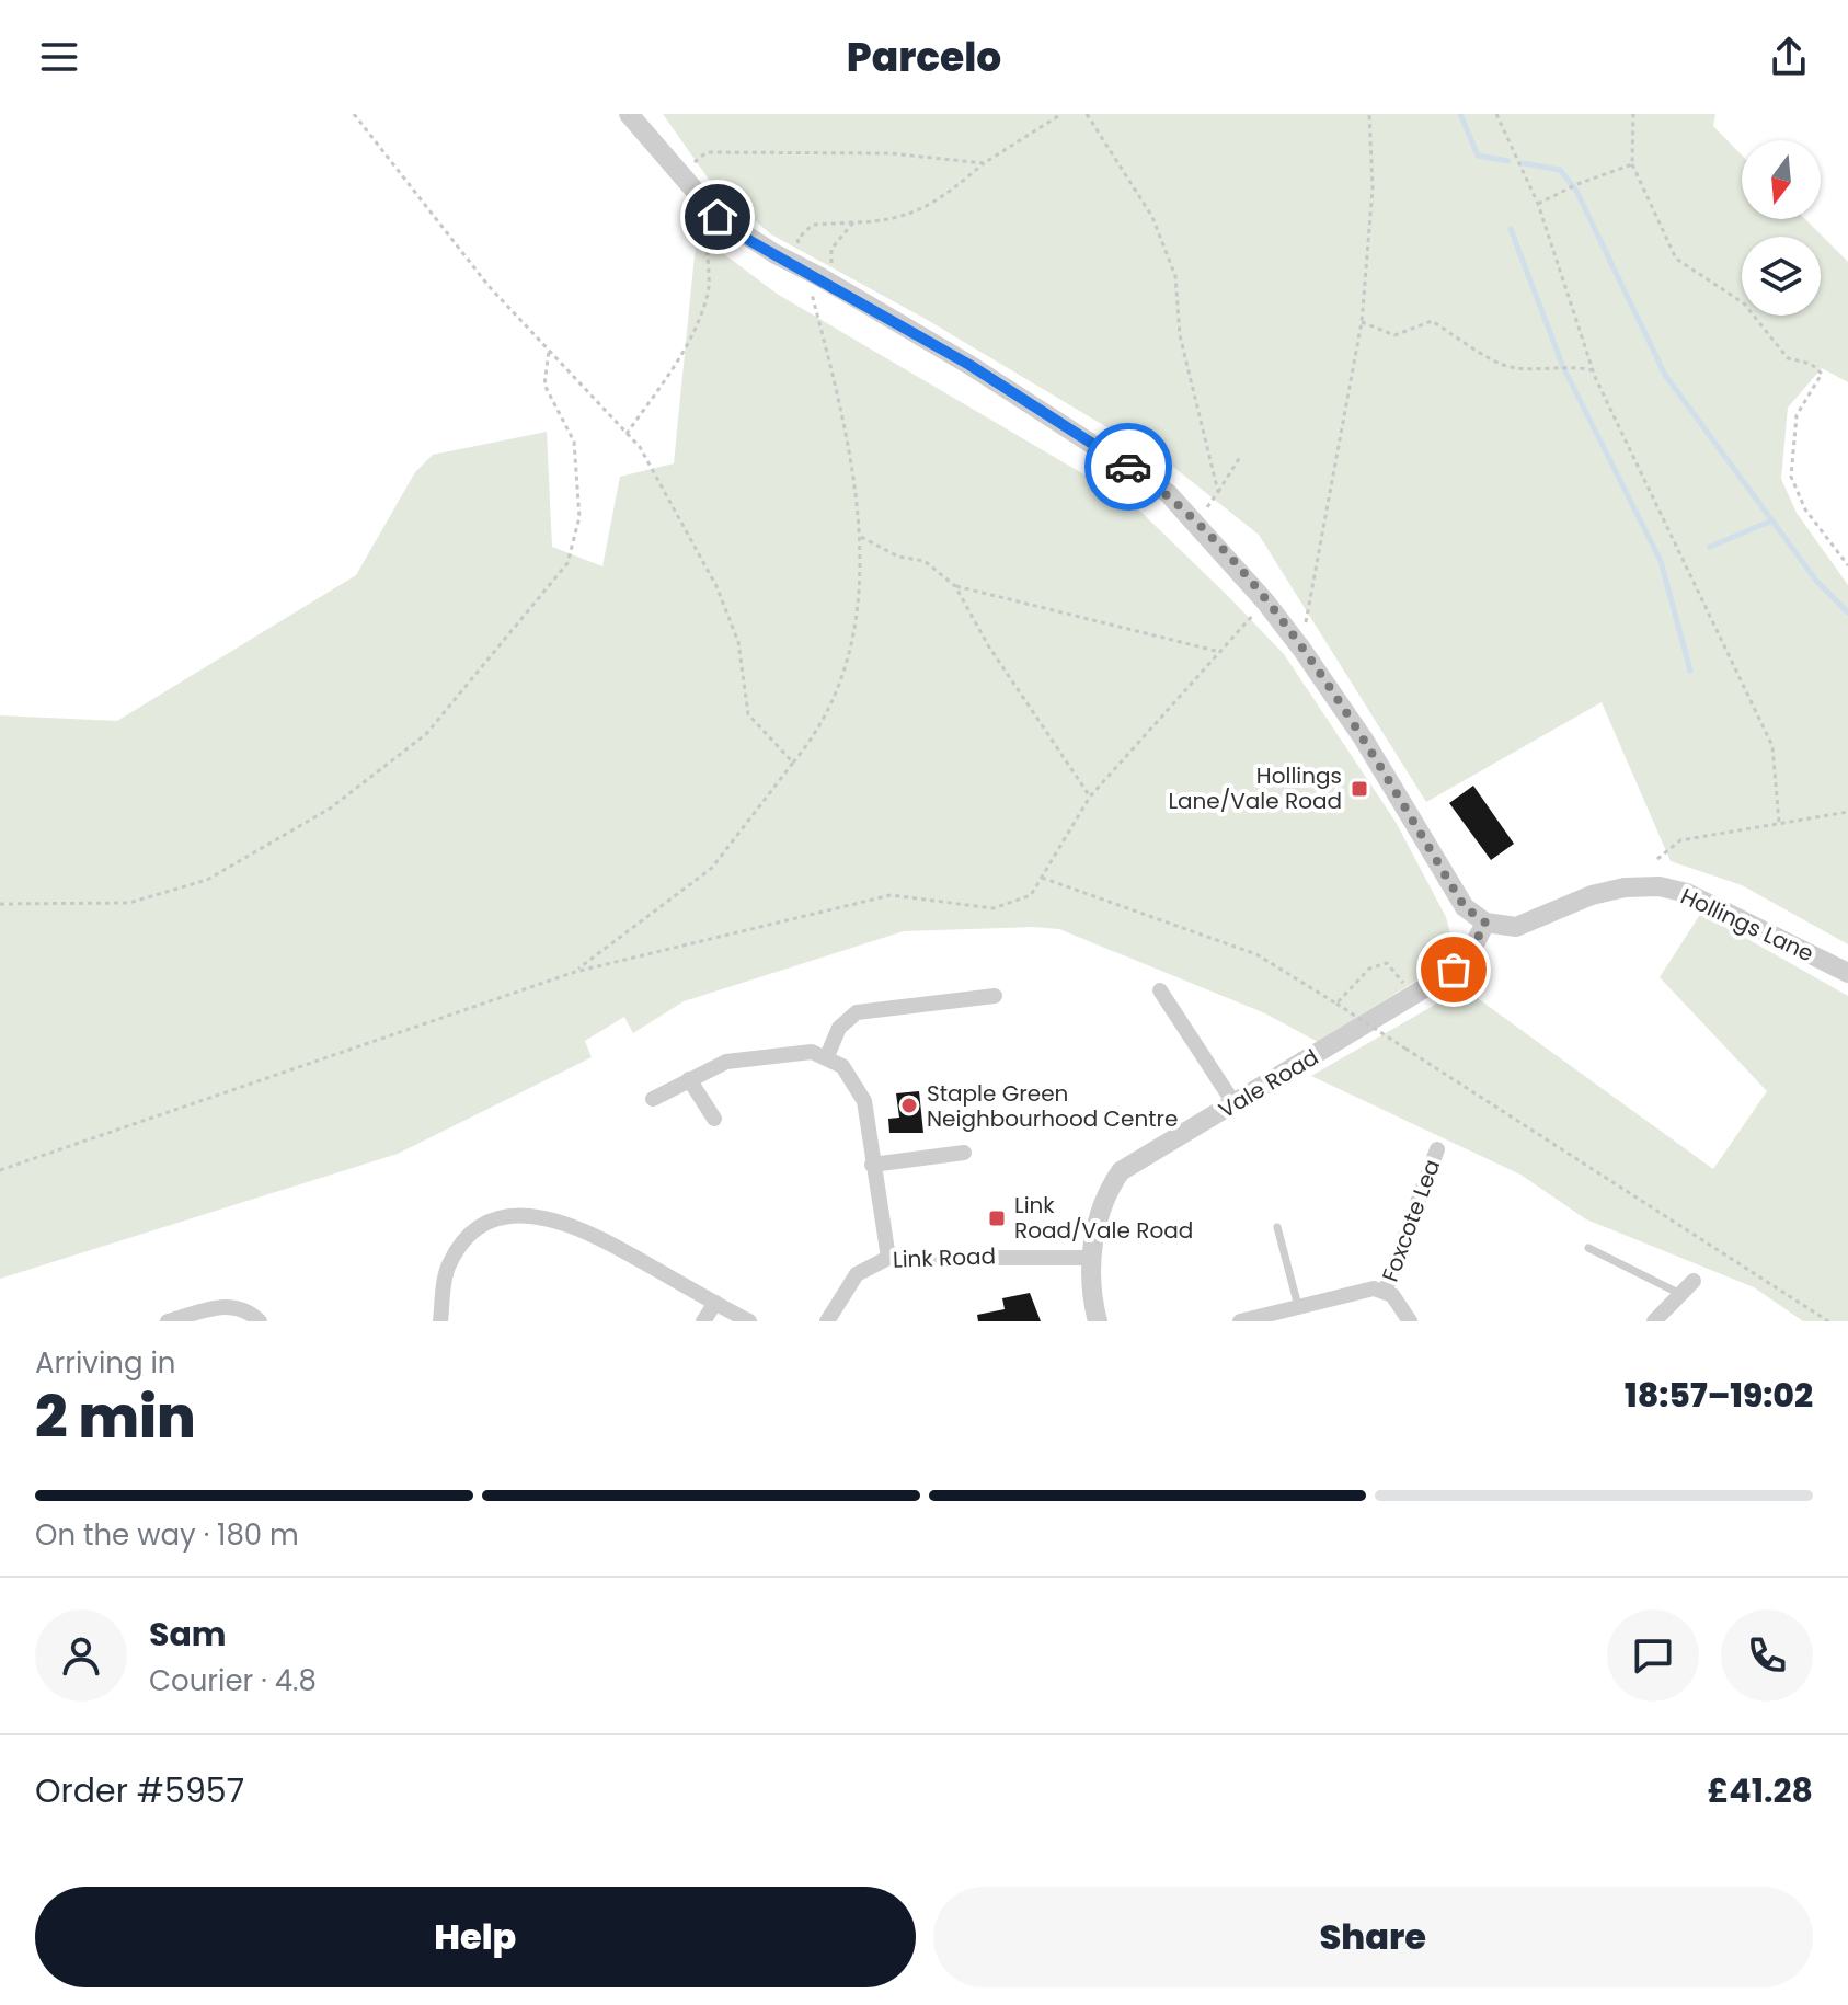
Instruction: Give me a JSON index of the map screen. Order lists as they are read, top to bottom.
{
  "streets": {
    "street": [
      "Hollings Lane",
      "Vale Road",
      "Foxcote Lea",
      "Link Road"
    ]
  },
  "crossings": [
    ["Hollings Lane", "Vale Road"],
    ["Vale Road", "Link Road"]
  ],
  "places": {
    "transit": ["Hollings Lane/Vale Road", "Link Road/Vale Road"],
    "other": ["Staple Green Neighbourhood Centre"]
  },
  "north": "bottom",
  "page": {
    "header": "Parcelo",
    "heading": ["2 min", "Arriving in", "18:57–19:02"],
    "panel": [
      "Sam",
      "Courier · 4.8",
      "Order #5957",
      "£41.28"
    ],
    "bar": "On the way · 180 m",
    "buttons": ["Help", "Share"]
  }
}
